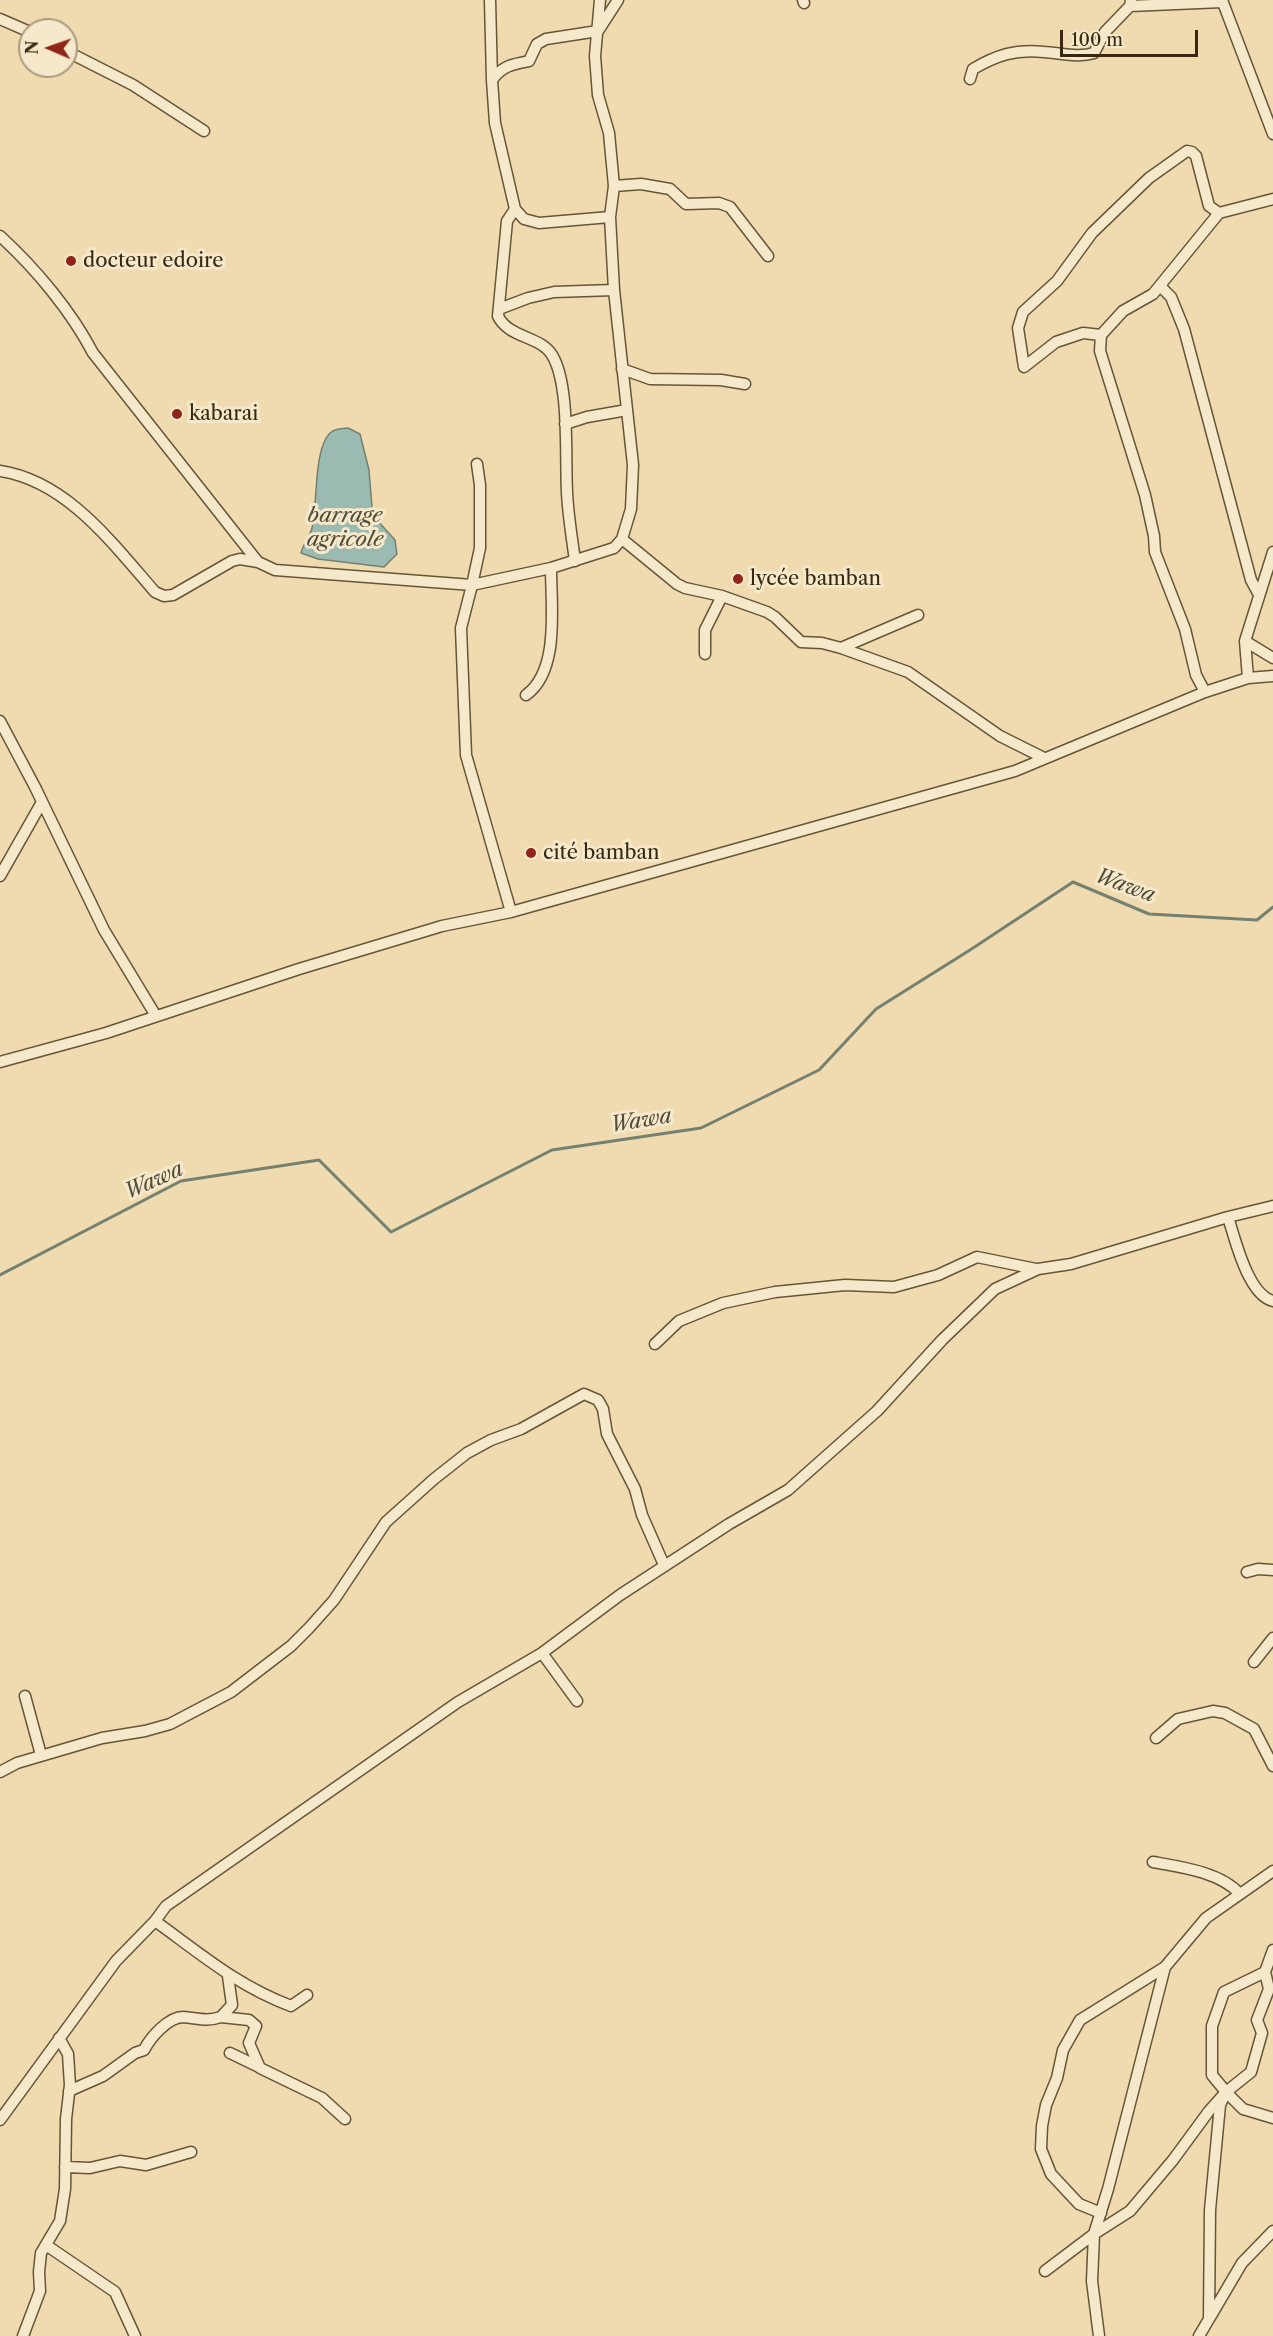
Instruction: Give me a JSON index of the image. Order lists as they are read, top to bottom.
{
  "water": ["barrage agricole", "Wawa"],
  "places": [
    "docteur edoire",
    "kabarai",
    "lycée bamban",
    "cité bamban"
  ],
  "scale_bar": "100 m",
  "north": "left"
}
